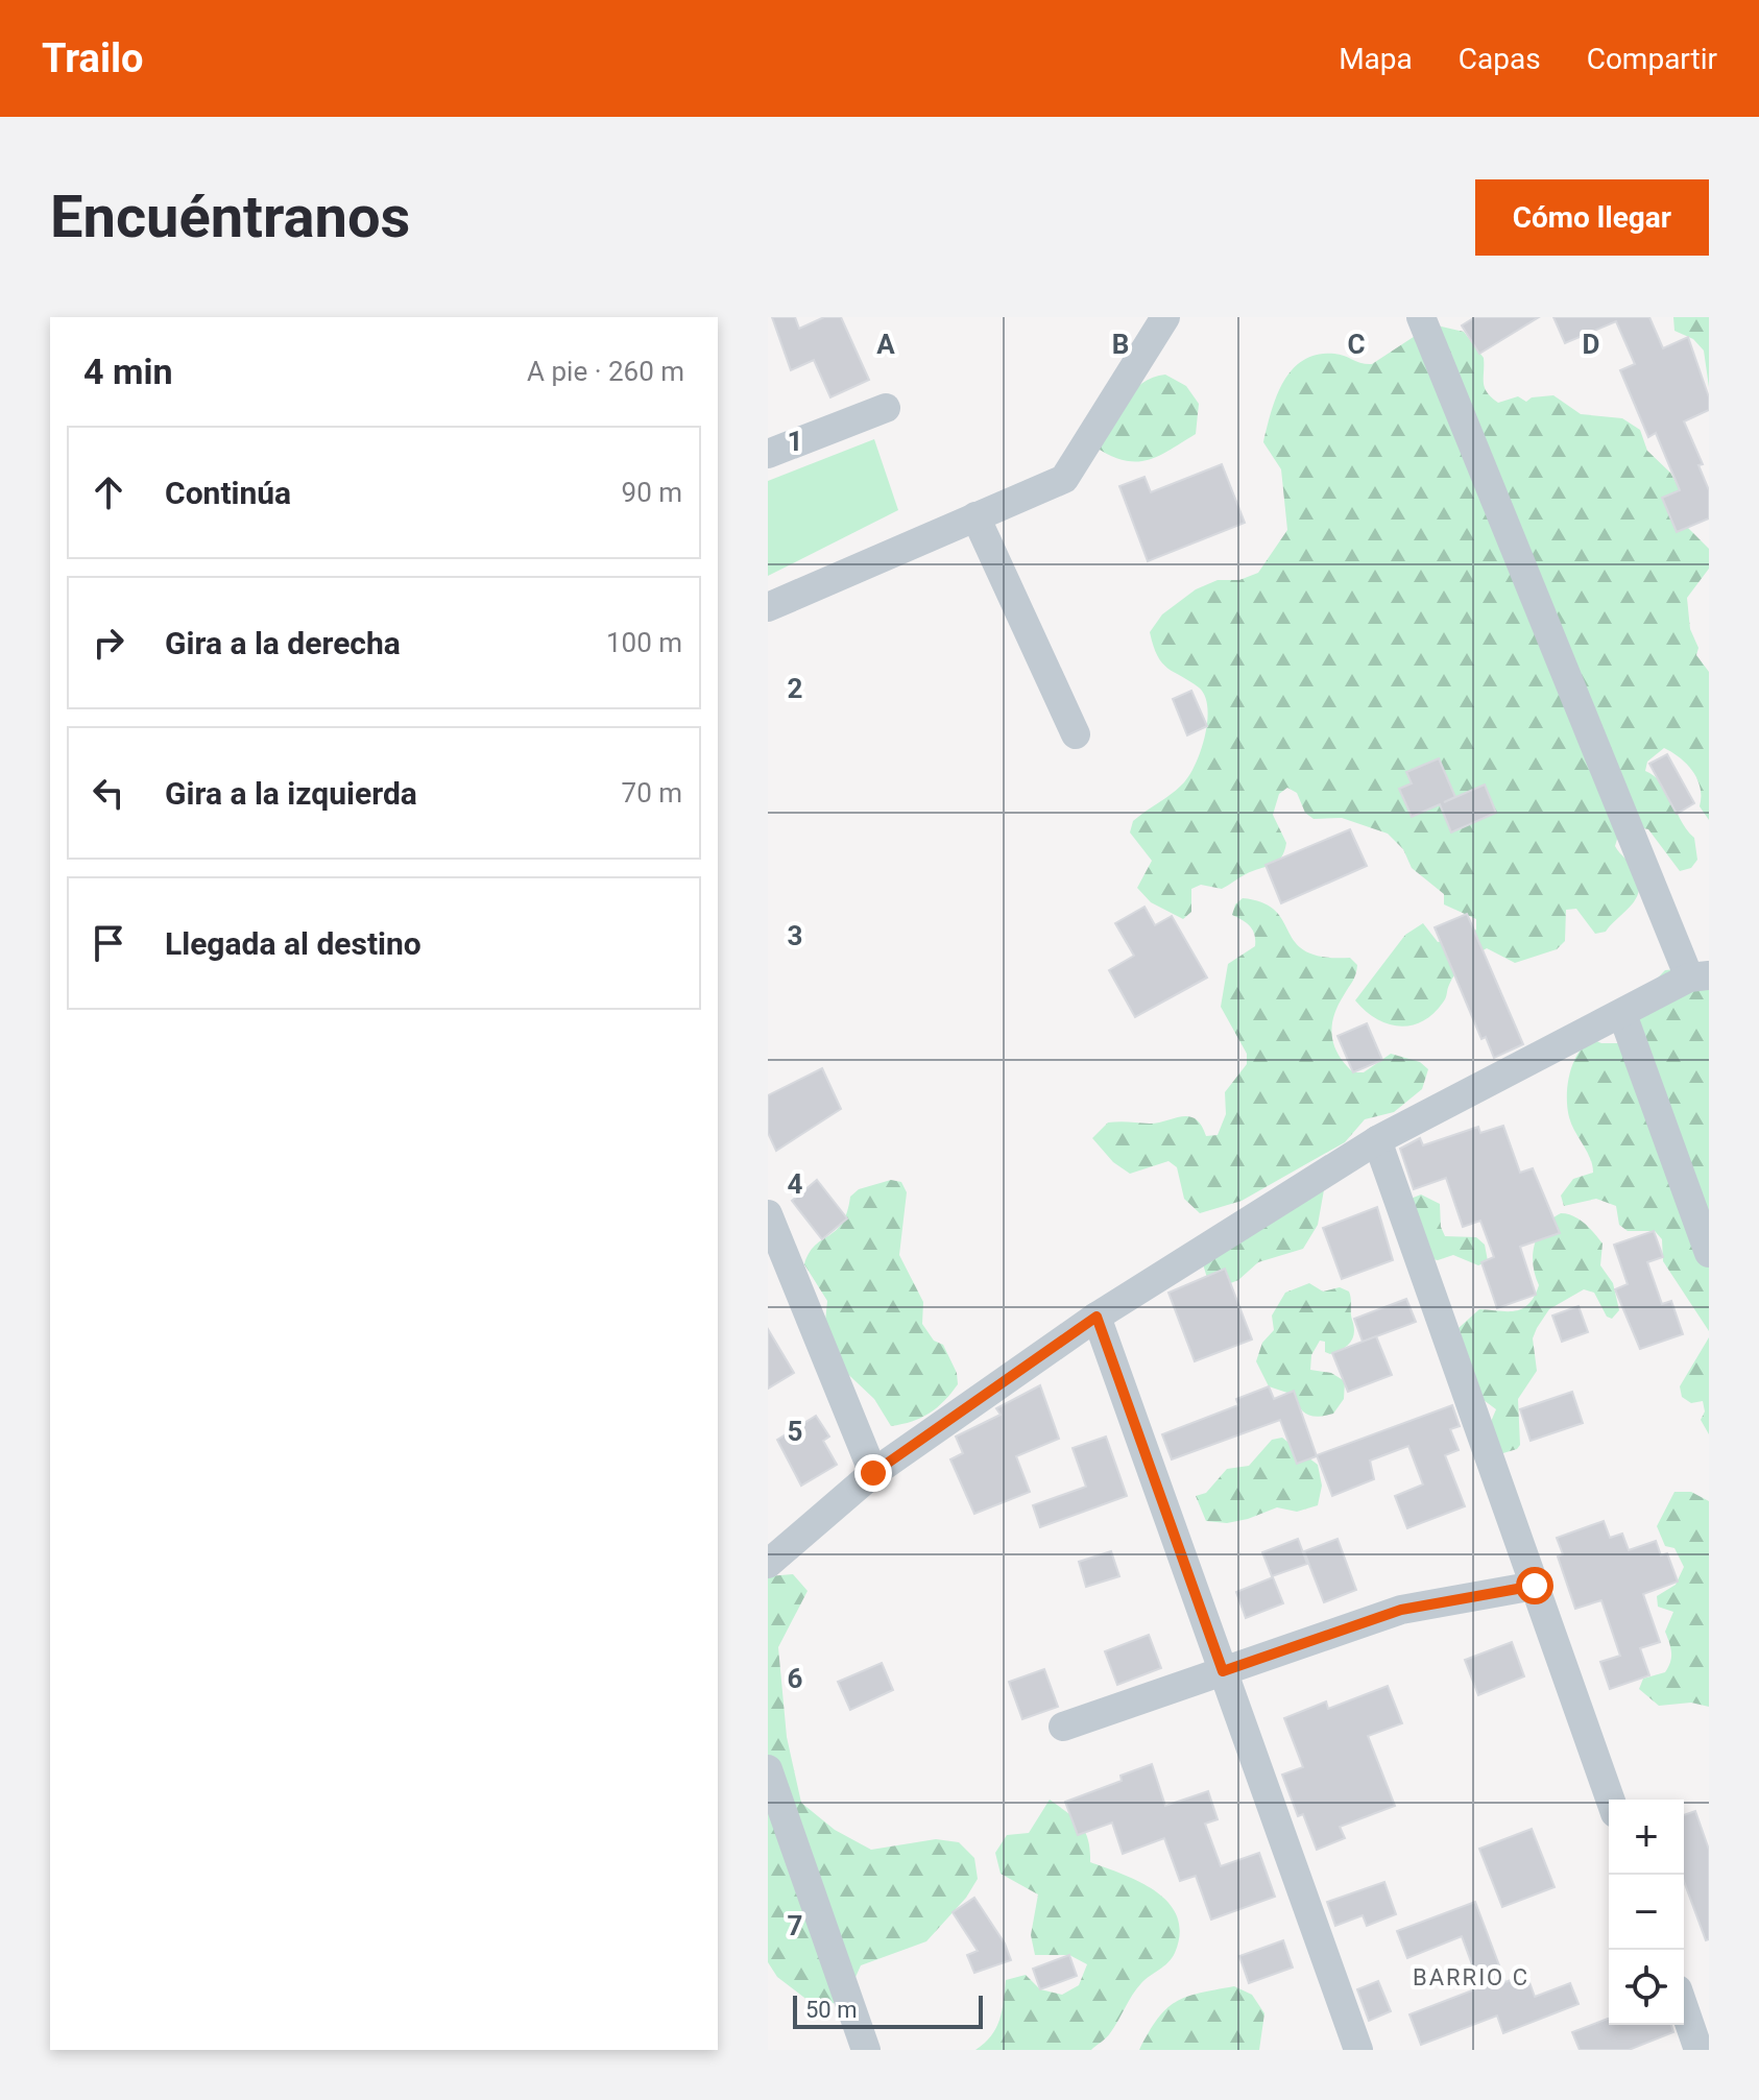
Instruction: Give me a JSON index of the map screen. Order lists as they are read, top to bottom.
{
  "districts": ["BARRIO C"],
  "scale_bar": "50 m",
  "page": {
    "header": "Trailo",
    "nav": ["Mapa", "Capas", "Compartir"],
    "buttons": "Cómo llegar",
    "title": "Encuéntranos",
    "heading": ["4 min", "A pie · 260 m"],
    "list": [
      ["Continúa", "90 m"],
      ["Gira a la derecha", "100 m"],
      ["Gira a la izquierda", "70 m"],
      "Llegada al destino"
    ],
    "map_buttons": ["+", "−"],
    "scale": "50 m"
  },
  "grid": {
    "columns": [
      "A",
      "B",
      "C",
      "D"
    ],
    "rows": [
      "1",
      "2",
      "3",
      "4",
      "5",
      "6",
      "7"
    ]
  }
}
